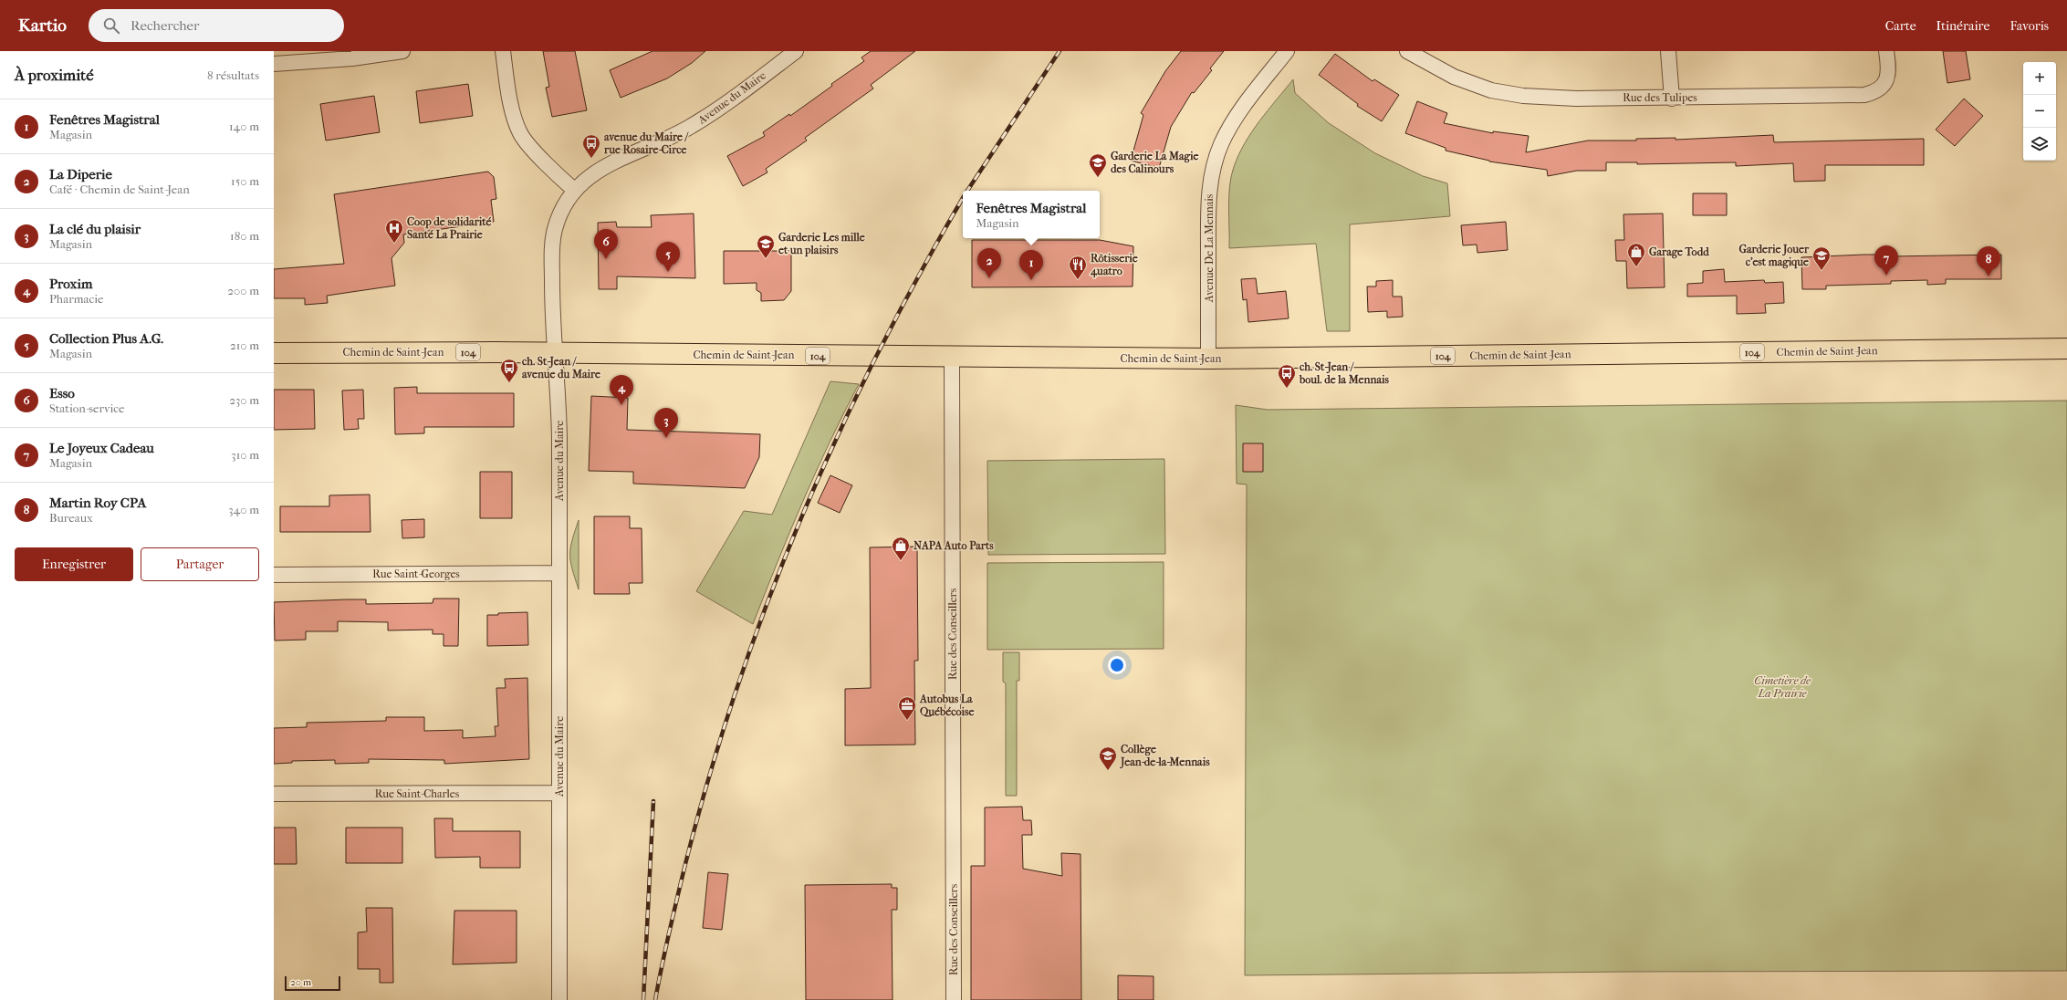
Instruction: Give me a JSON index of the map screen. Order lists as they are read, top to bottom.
{
  "streets": {
    "main road": ["Chemin de Saint-Jean", "104"],
    "street": [
      "Avenue du Maire",
      "Rue des Tulipes",
      "Avenue De La Mennais",
      "Rue Saint-Georges",
      "Rue des Conseillers",
      "Rue Saint-Charles"
    ]
  },
  "crossings": [
    ["Avenue du Maire", "Chemin de Saint-Jean"],
    ["Avenue du Maire", "Rue Saint-Georges"],
    ["Avenue du Maire", "Rue Saint-Charles"],
    ["Avenue De La Mennais", "Chemin de Saint-Jean"],
    ["Chemin de Saint-Jean", "Rue des Conseillers"]
  ],
  "parks": ["Cimetière de La Prairie"],
  "places": {
    "bus stop": ["avenue du Maire / rue Rosaire-Circe", "ch. St-Jean / avenue du Maire", "ch. St-Jean / boul. de la Mennais"],
    "school or university": [
      "Garderie La Magie des Calinours",
      "Garderie Les mille et un plaisirs",
      "Garderie Jouer c'est magique",
      "Collège Jean-de-la-Mennais"
    ],
    "hospital": ["Coop de solidarité Santé La Prairie"],
    "shop": ["Garage Todd", "NAPA Auto Parts"],
    "restaurant": ["Rôtisserie 4uatro"],
    "office": ["Autobus La Québécoise"]
  },
  "scale_bar": "20 m",
  "page": {
    "header": "Kartio",
    "search": "Rechercher",
    "nav": ["Carte", "Itinéraire", "Favoris"],
    "heading": ["À proximité", "8 résultats"],
    "map_buttons": ["+", "−"],
    "list": [
      {
        "mark": "1",
        "name": "Fenêtres Magistral",
        "note": "Magasin",
        "value": "140 m"
      },
      {
        "mark": "2",
        "name": "La Diperie",
        "note": "Café · Chemin de Saint-Jean",
        "value": "150 m"
      },
      {
        "mark": "3",
        "name": "La clé du plaisir",
        "note": "Magasin",
        "value": "180 m"
      },
      {
        "mark": "4",
        "name": "Proxim",
        "note": "Pharmacie",
        "value": "200 m"
      },
      {
        "mark": "5",
        "name": "Collection Plus A.G.",
        "note": "Magasin",
        "value": "210 m"
      },
      {
        "mark": "6",
        "name": "Esso",
        "note": "Station-service",
        "value": "230 m"
      },
      {
        "mark": "7",
        "name": "Le Joyeux Cadeau",
        "note": "Magasin",
        "value": "310 m"
      },
      {
        "mark": "8",
        "name": "Martin Roy CPA",
        "note": "Bureaux",
        "value": "340 m"
      }
    ],
    "popup": ["Fenêtres Magistral", "Magasin"],
    "pins": [
      "6",
      "5",
      "7",
      "8",
      "2",
      "1",
      "4",
      "3"
    ],
    "buttons": ["Enregistrer", "Partager"],
    "scale": "20 m"
  }
}
